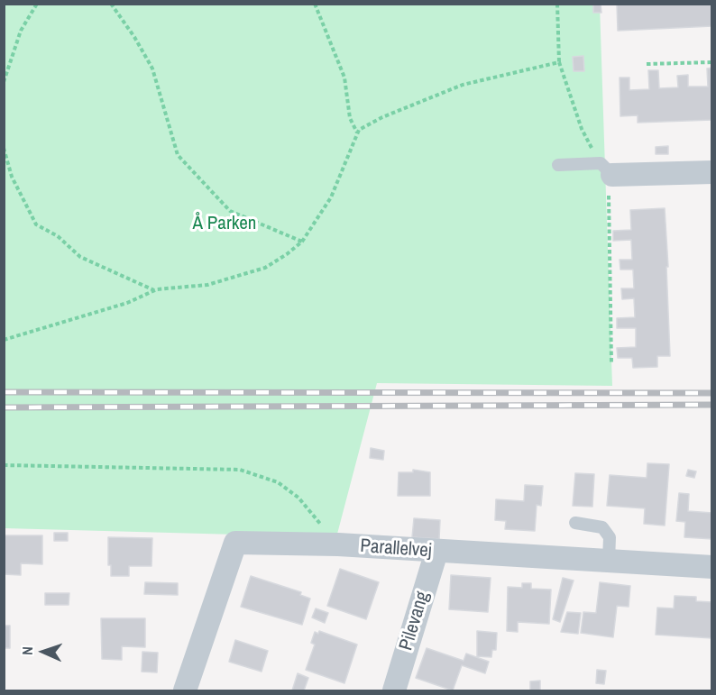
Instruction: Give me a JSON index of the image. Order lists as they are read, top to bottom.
{
  "streets": {
    "street": ["Parallelvej", "Pilevang"]
  },
  "crossings": [
    ["Parallelvej", "Pilevang"]
  ],
  "parks": ["Å Parken"],
  "north": "left"
}
